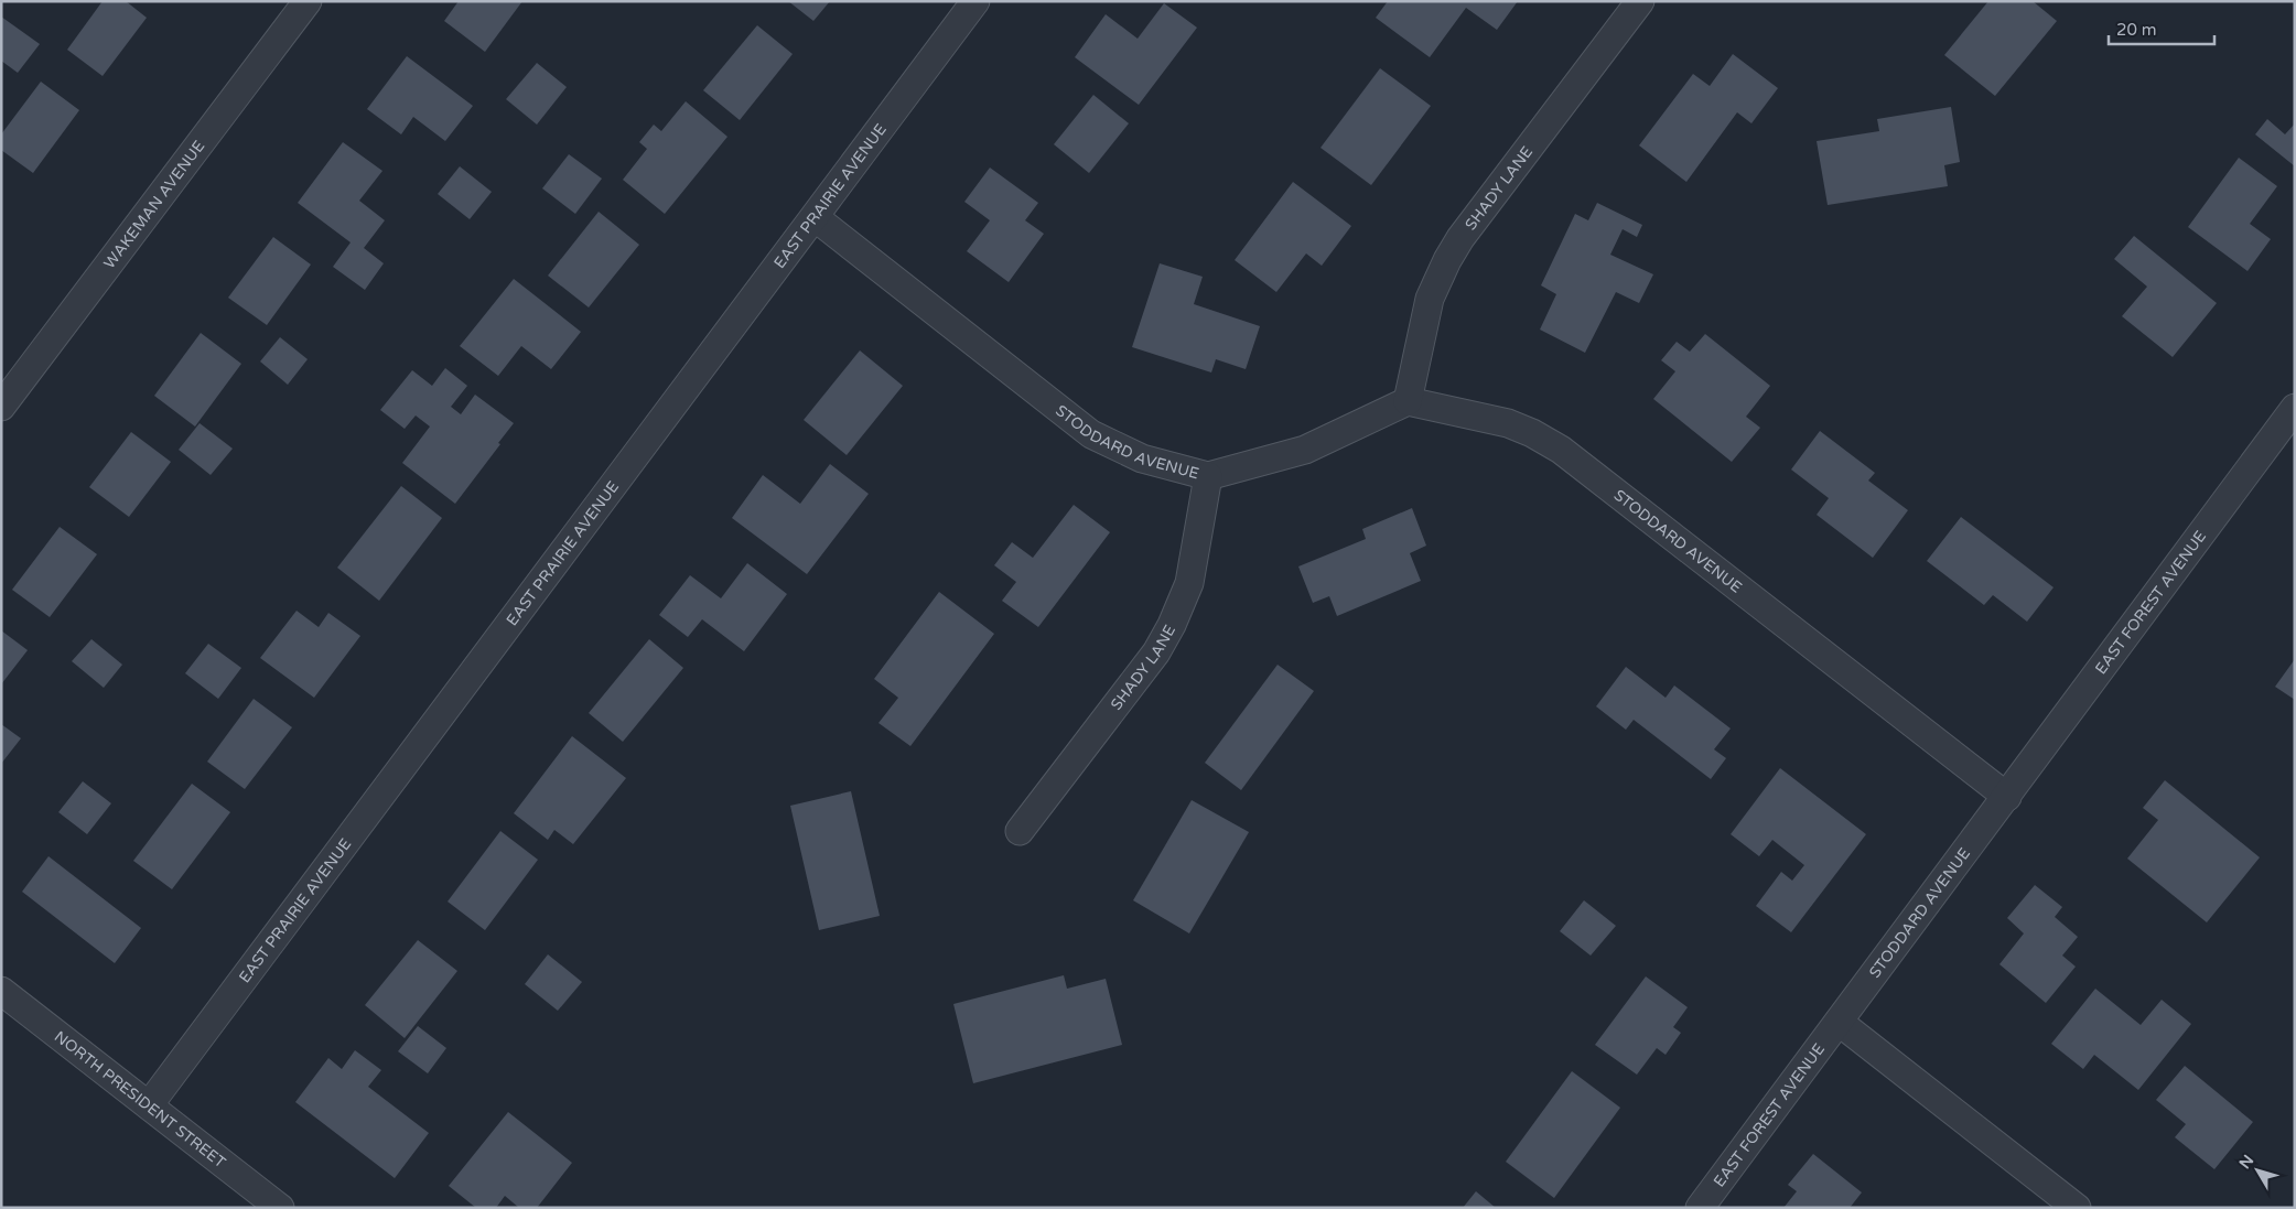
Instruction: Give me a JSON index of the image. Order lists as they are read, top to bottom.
{
  "streets": {
    "street": [
      "SHADY LANE",
      "EAST PRAIRIE AVENUE",
      "WAKEMAN AVENUE",
      "STODDARD AVENUE",
      "EAST FOREST AVENUE",
      "NORTH PRESIDENT STREET"
    ]
  },
  "crossings": [
    ["SHADY LANE", "STODDARD AVENUE"],
    ["EAST PRAIRIE AVENUE", "STODDARD AVENUE"],
    ["EAST PRAIRIE AVENUE", "NORTH PRESIDENT STREET"],
    ["STODDARD AVENUE", "EAST FOREST AVENUE"]
  ],
  "scale_bar": "20 m",
  "north": "top left"
}
